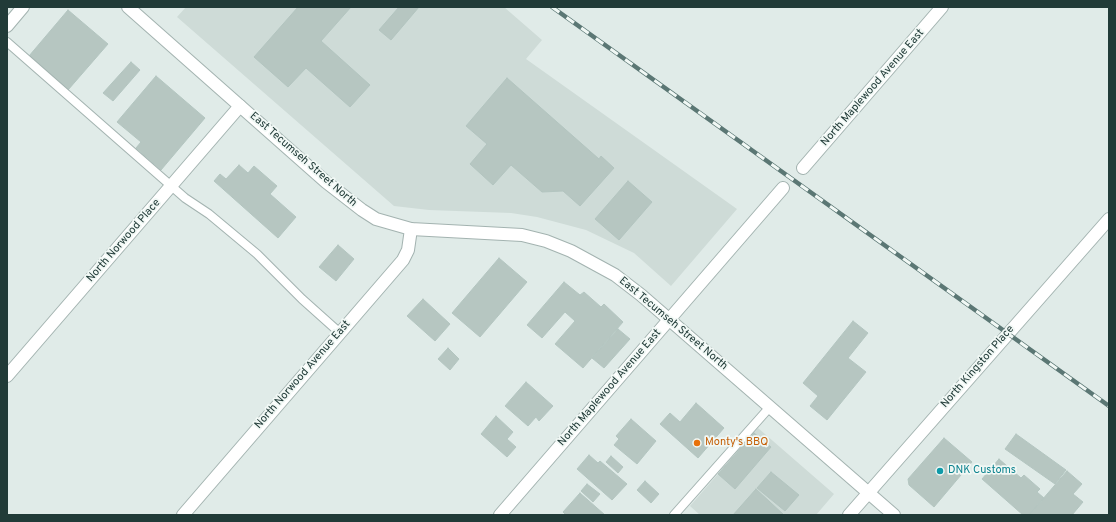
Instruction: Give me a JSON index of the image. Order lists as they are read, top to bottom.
{
  "streets": {
    "street": [
      "North Maplewood Avenue East",
      "East Tecumseh Street North",
      "North Norwood Place",
      "North Kingston Place",
      "North Norwood Avenue East"
    ]
  },
  "crossings": [
    ["North Maplewood Avenue East", "East Tecumseh Street North"],
    ["East Tecumseh Street North", "North Norwood Place"],
    ["East Tecumseh Street North", "North Kingston Place"],
    ["East Tecumseh Street North", "North Norwood Avenue East"]
  ],
  "places": ["Monty's BBQ", "DNK Customs"]
}
